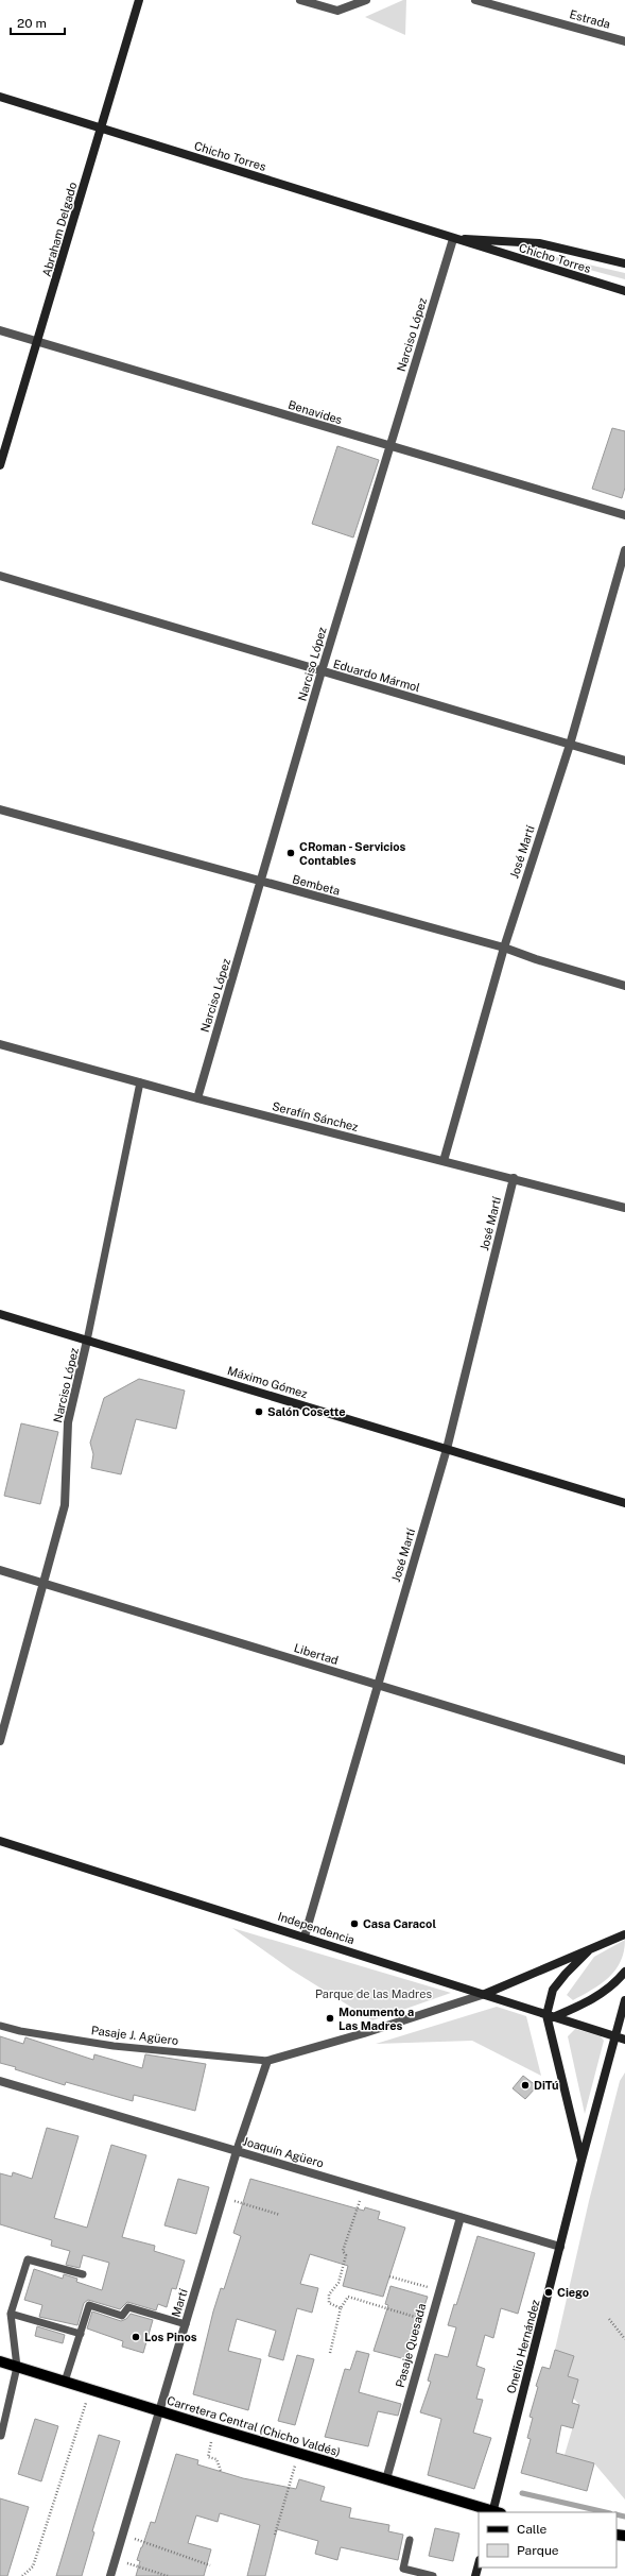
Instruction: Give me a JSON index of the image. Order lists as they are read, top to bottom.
{
  "streets": {
    "main road": ["Carretera Central (Chicho Valdés)"],
    "street": [
      "Estrada",
      "Chicho Torres",
      "Abraham Delgado",
      "Narciso López",
      "Benavides",
      "Eduardo Mármol",
      "José Martí",
      "Bembeta",
      "Serafín Sánchez",
      "Máximo Gómez",
      "Libertad",
      "Independencia",
      "Joaquín Agüero",
      "Martí",
      "Pasaje Quesada",
      "Onelio Hernández"
    ],
    "lane": ["Pasaje J. Agüero"]
  },
  "crossings": [
    ["Chicho Torres", "Abraham Delgado"],
    ["Chicho Torres", "Narciso López"],
    ["Abraham Delgado", "Benavides"],
    ["Narciso López", "Benavides"],
    ["Narciso López", "Eduardo Mármol"],
    ["Narciso López", "Bembeta"],
    ["Narciso López", "Serafín Sánchez"],
    ["Narciso López", "Máximo Gómez"],
    ["Narciso López", "Libertad"],
    ["Eduardo Mármol", "José Martí"],
    ["José Martí", "Bembeta"],
    ["José Martí", "Serafín Sánchez"],
    ["José Martí", "Máximo Gómez"],
    ["José Martí", "Libertad"],
    ["José Martí", "Independencia"],
    ["Independencia", "Onelio Hernández"],
    ["Pasaje J. Agüero", "Martí"],
    ["Joaquín Agüero", "Martí"],
    ["Joaquín Agüero", "Pasaje Quesada"],
    ["Joaquín Agüero", "Onelio Hernández"],
    ["Martí", "Carretera Central (Chicho Valdés)"],
    ["Pasaje Quesada", "Carretera Central (Chicho Valdés)"],
    ["Onelio Hernández", "Carretera Central (Chicho Valdés)"]
  ],
  "parks": ["Parque de las Madres"],
  "places": [
    "CRoman - Servicios Contables",
    "Salón Cosette",
    "Casa Caracol",
    "Monumento a Las Madres",
    "DiTú",
    "Ciego",
    "Los Pinos"
  ],
  "legend": ["Calle", "Parque"],
  "scale_bar": "20 m"
}
